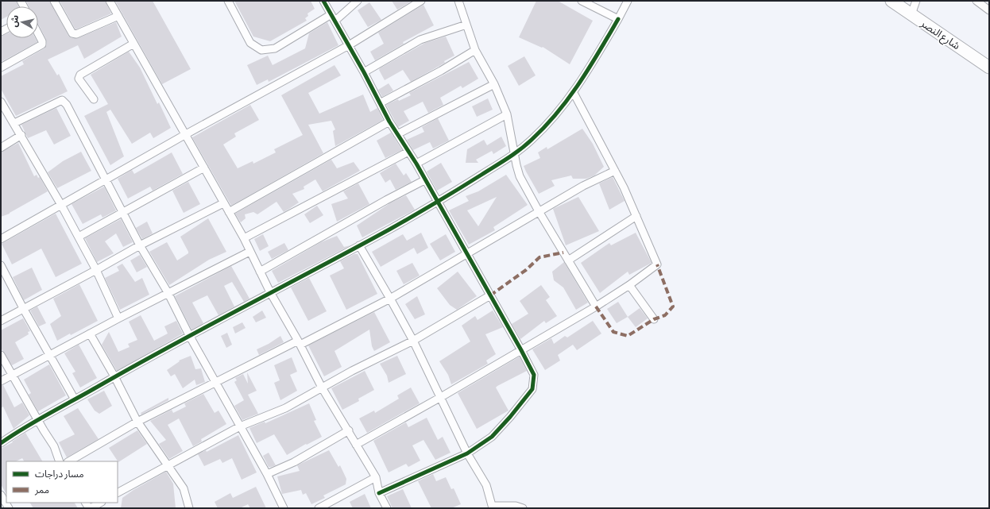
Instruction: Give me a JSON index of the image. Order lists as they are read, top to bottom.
{
  "streets": {
    "main road": ["شارع النصر"]
  },
  "legend": ["مسار دراجات", "ممر"],
  "north": "left"
}
